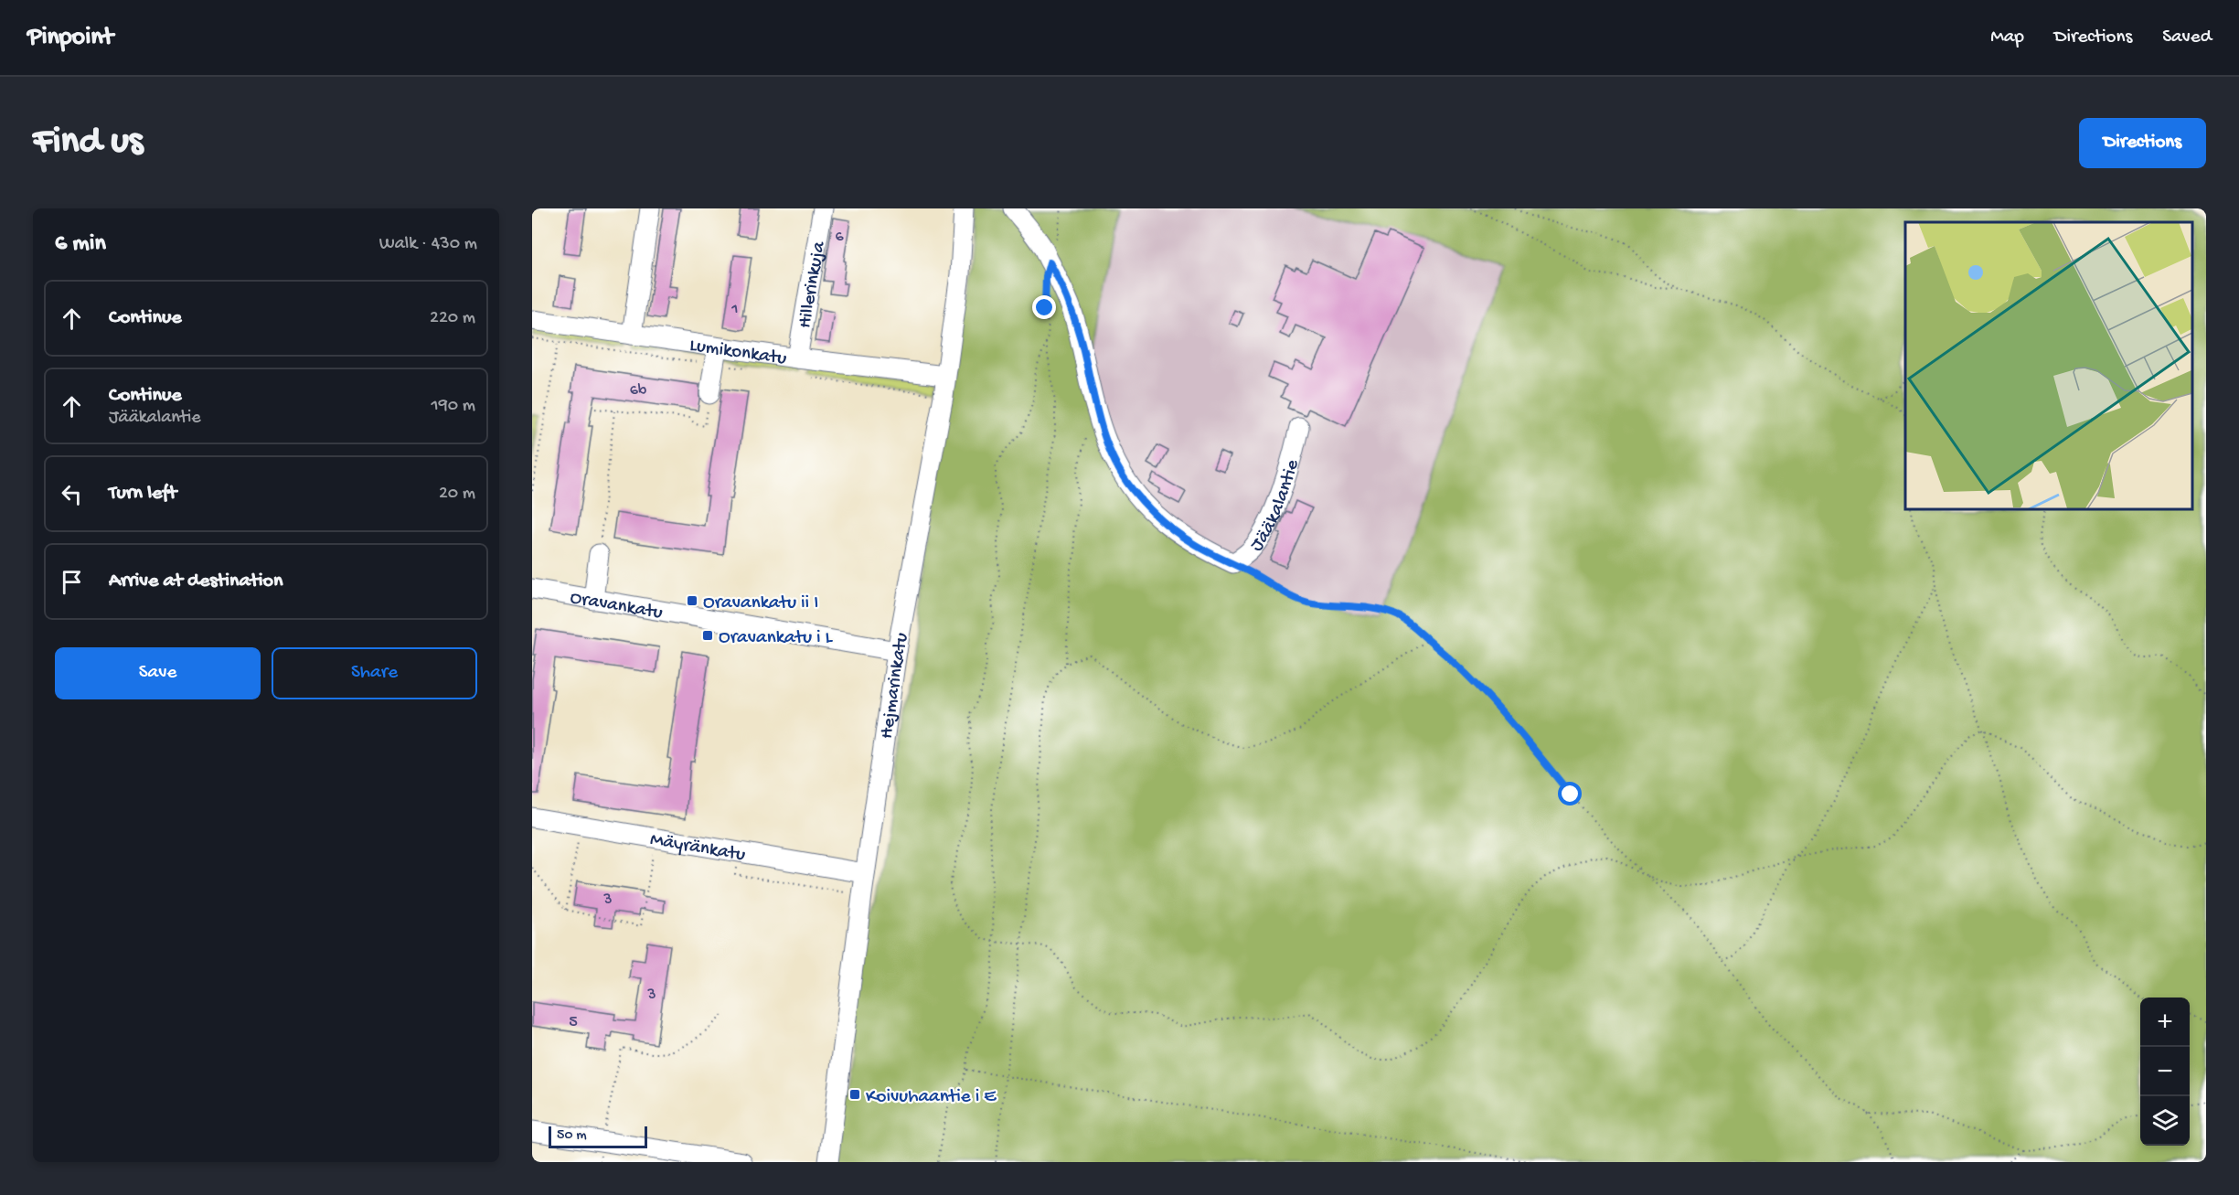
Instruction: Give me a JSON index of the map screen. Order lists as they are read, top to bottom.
{
  "streets": {
    "street": [
      "Hillerinkuja",
      "Lumikonkatu",
      "Jääkalantie",
      "Oravankatu",
      "Hejmarinkatu",
      "Mäyränkatu"
    ]
  },
  "crossings": [
    ["Hillerinkuja", "Lumikonkatu"],
    ["Lumikonkatu", "Hejmarinkatu"],
    ["Oravankatu", "Hejmarinkatu"],
    ["Hejmarinkatu", "Mäyränkatu"]
  ],
  "places": {
    "transit": ["Oravankatu ii I", "Oravankatu i L", "Koivuhaantie i E"]
  },
  "house_numbers": [
    "6",
    "1",
    "6b",
    "3",
    "3",
    "5"
  ],
  "scale_bar": "50 m",
  "page": {
    "header": "Pinpoint",
    "nav": ["Map", "Directions", "Saved"],
    "buttons": [
      "Directions",
      ["Save", "Share"]
    ],
    "title": "Find us",
    "heading": ["6 min", "Walk · 430 m"],
    "list": [
      ["Continue", "220 m"],
      ["Continue", "Jääkalantie", "190 m"],
      ["Turn left", "20 m"],
      "Arrive at destination"
    ],
    "map_buttons": ["+", "−"],
    "scale": "50 m"
  }
}
